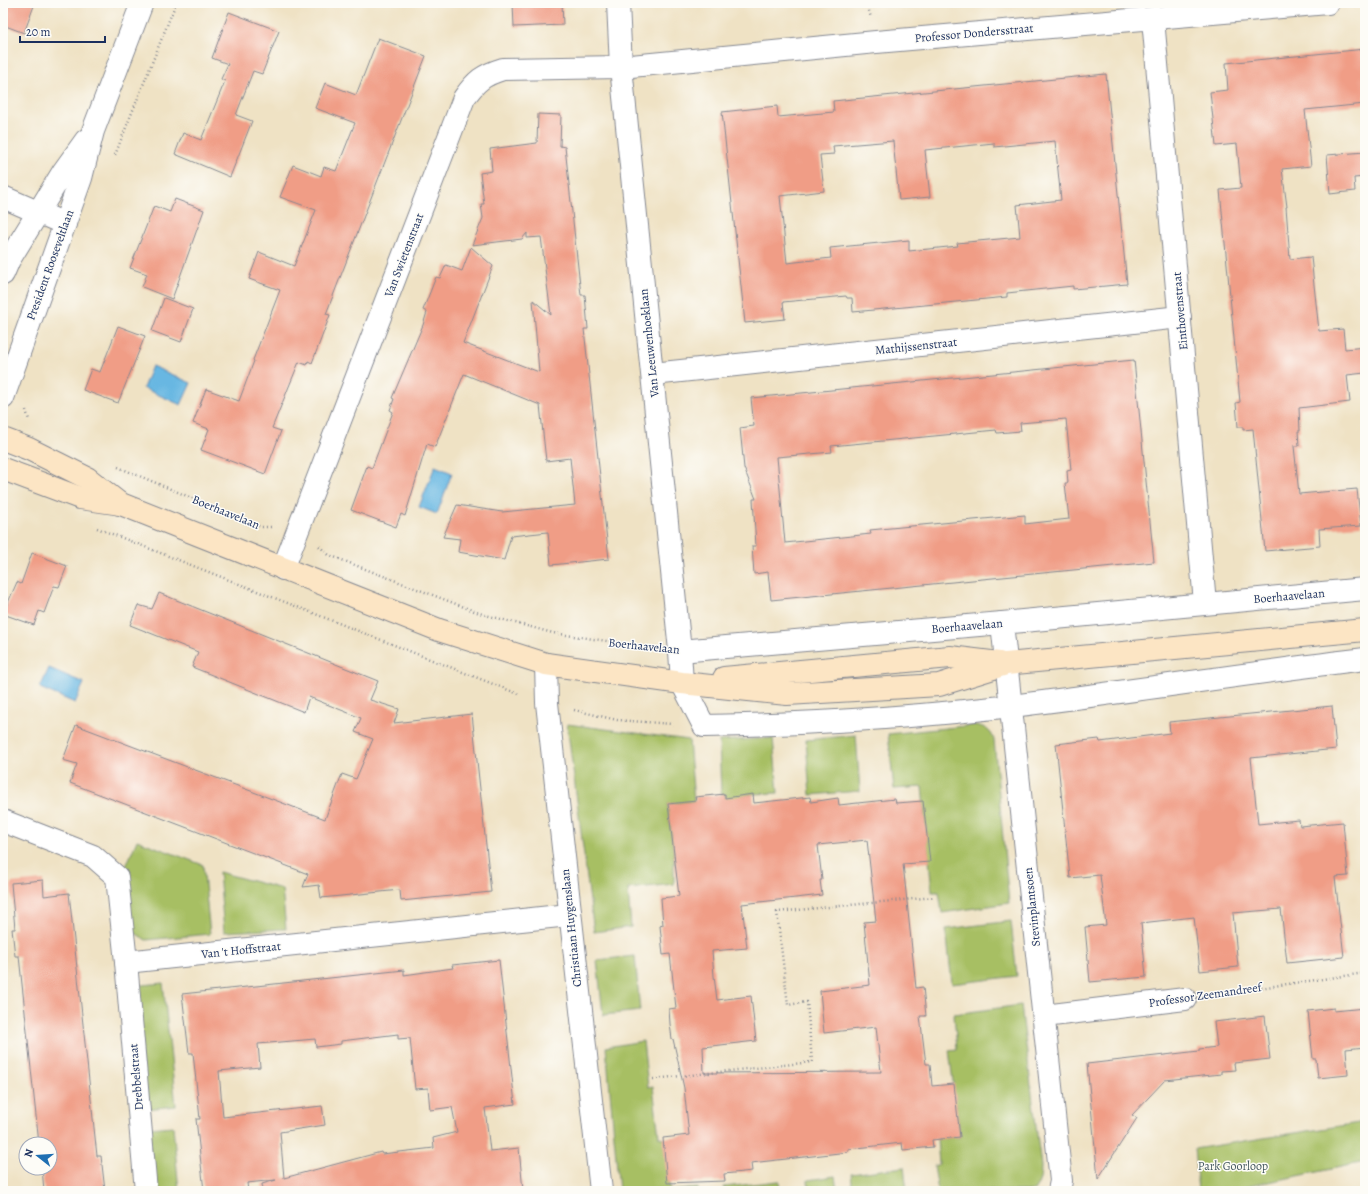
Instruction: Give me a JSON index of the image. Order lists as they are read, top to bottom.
{
  "streets": {
    "street": [
      "Professor Dondersstraat",
      "Van Swietenstraat",
      "President Rooseveltlaan",
      "Einthovenstraat",
      "Van Leeuwenhoeklaan",
      "Mathijssenstraat",
      "Boerhaavelaan",
      "Stevinplantsoen",
      "Christiaan Huygenslaan",
      "Van 't Hoffstraat",
      "Professor Zeemandreef",
      "Drebbelstraat"
    ]
  },
  "crossings": [
    ["Professor Dondersstraat", "Van Swietenstraat"],
    ["Professor Dondersstraat", "Einthovenstraat"],
    ["Professor Dondersstraat", "Van Leeuwenhoeklaan"],
    ["Van Swietenstraat", "Van Leeuwenhoeklaan"],
    ["Van Swietenstraat", "Boerhaavelaan"],
    ["Einthovenstraat", "Mathijssenstraat"],
    ["Einthovenstraat", "Boerhaavelaan"],
    ["Van Leeuwenhoeklaan", "Mathijssenstraat"],
    ["Van Leeuwenhoeklaan", "Boerhaavelaan"],
    ["Boerhaavelaan", "Stevinplantsoen"],
    ["Stevinplantsoen", "Professor Zeemandreef"],
    ["Christiaan Huygenslaan", "Van 't Hoffstraat"],
    ["Van 't Hoffstraat", "Drebbelstraat"]
  ],
  "parks": ["Park Goorloop"],
  "scale_bar": "20 m",
  "north": "left"
}
